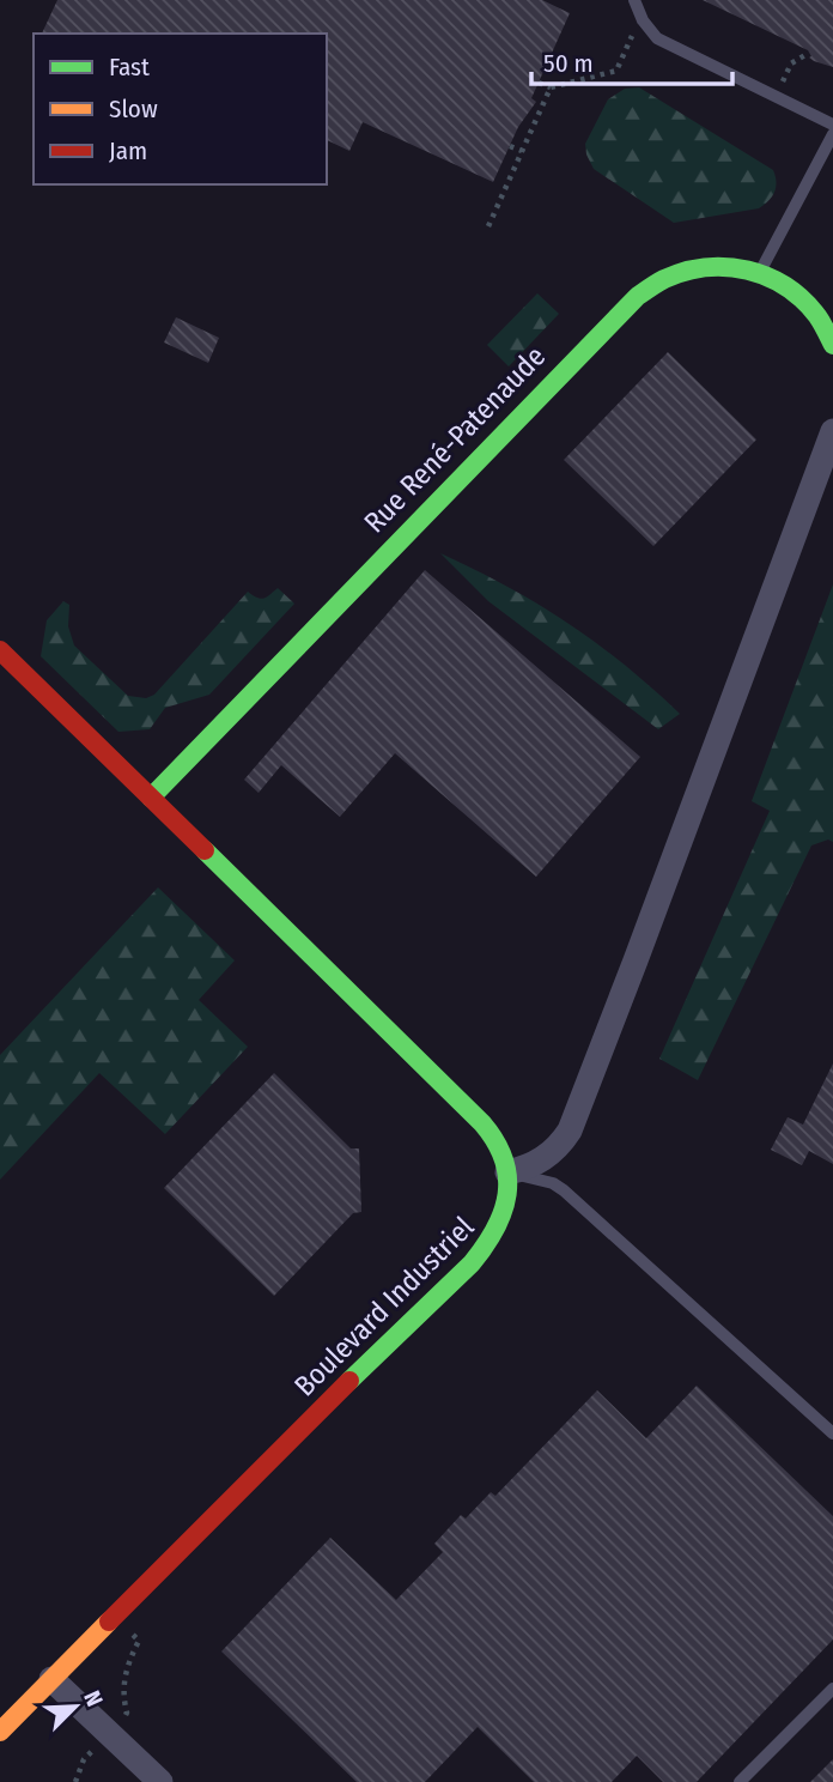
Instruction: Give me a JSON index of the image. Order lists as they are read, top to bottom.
{
  "streets": {
    "street": ["Rue René-Patenaude", "Boulevard Industriel"]
  },
  "crossings": [
    ["Rue René-Patenaude", "Boulevard Industriel"]
  ],
  "legend": ["Fast", "Slow", "Jam"],
  "scale_bar": "50 m",
  "north": "top right"
}
